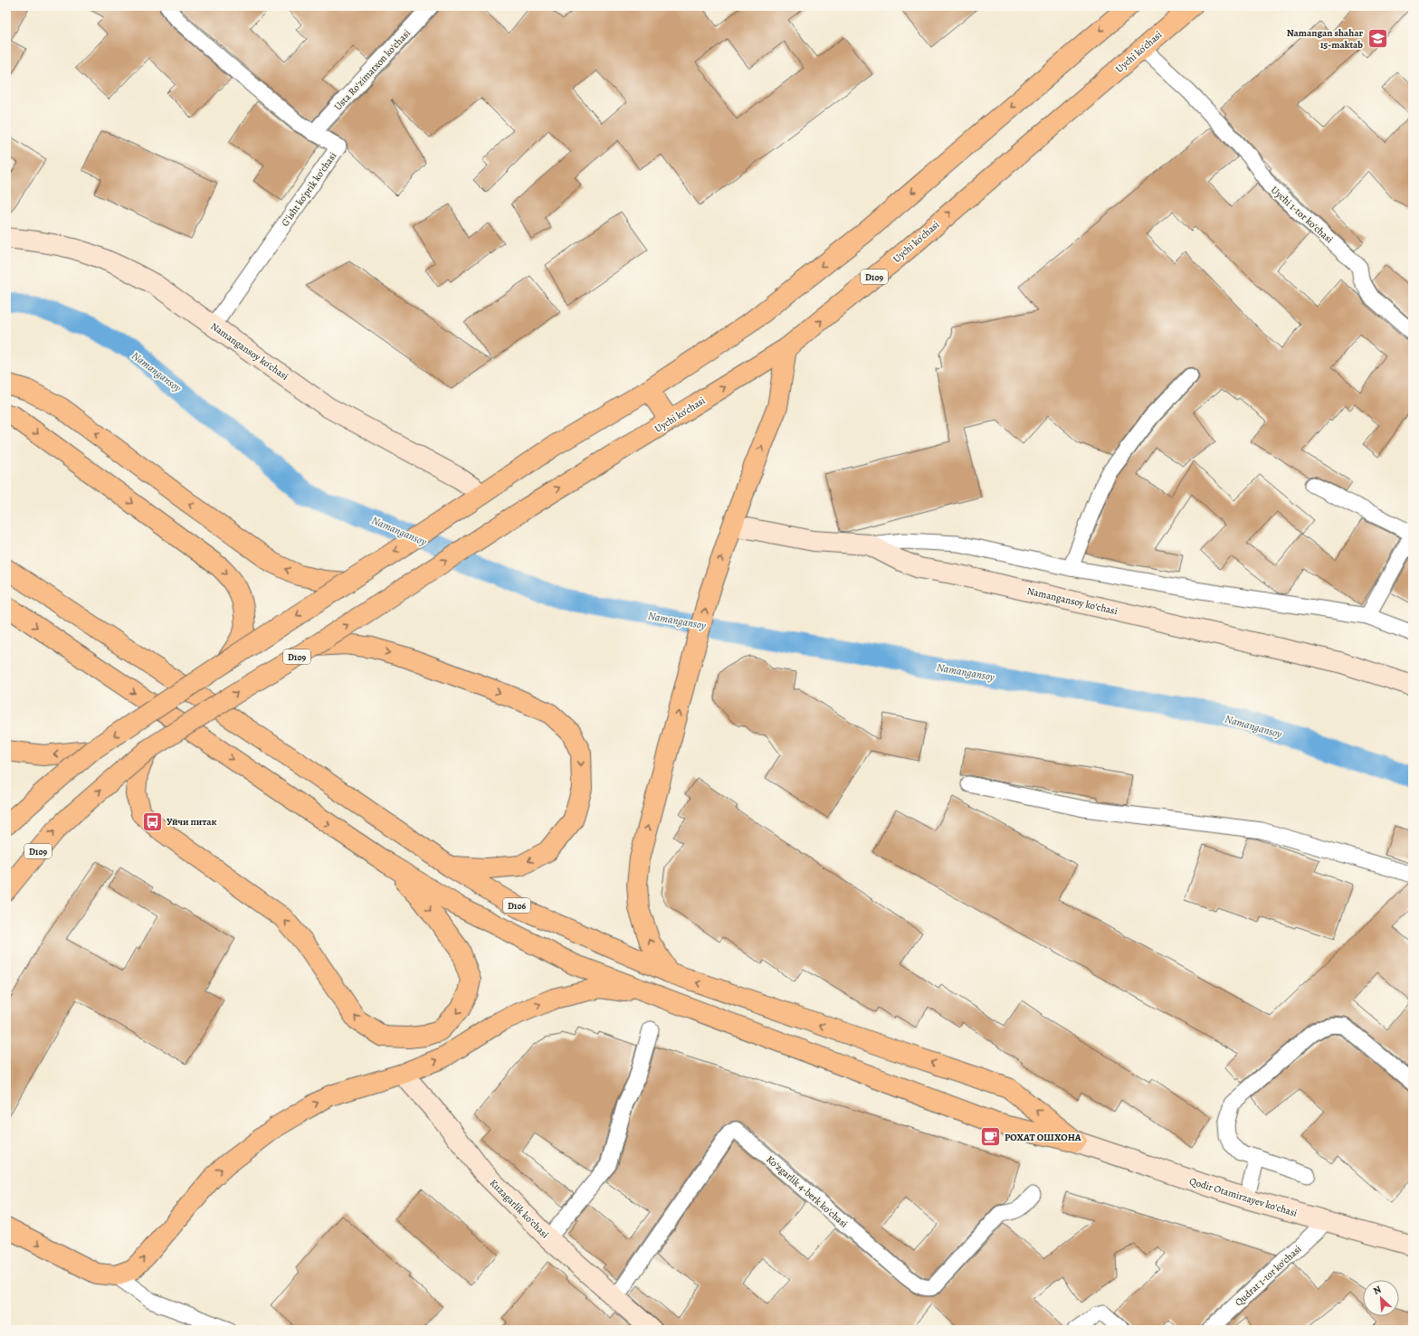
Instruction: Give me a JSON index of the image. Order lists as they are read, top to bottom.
{
  "streets": {
    "main road": ["Uychi ko'chasi", "D109", "D106"],
    "street": [
      "Usta Roʻzimatxon koʻchasi",
      "G'isht ko'prik koʻchasi",
      "Uychi 1-tor koʻchasi",
      "Namangansoy ko'chasi",
      "Namangansoy koʻchasi",
      "Koʻzgarlik 4-berk koʻchasi",
      "Qodir Otamirzayev koʻchasi",
      "Kuzagarlik koʻchasi",
      "Qudrat 1-tor koʻchasi"
    ]
  },
  "crossings": [
    ["Uychi ko'chasi", "Uychi 1-tor koʻchasi"],
    ["Uychi ko'chasi", "D109"],
    ["Usta Roʻzimatxon koʻchasi", "G'isht ko'prik koʻchasi"],
    ["G'isht ko'prik koʻchasi", "Namangansoy ko'chasi"],
    ["D106", "Qodir Otamirzayev koʻchasi"],
    ["Koʻzgarlik 4-berk koʻchasi", "Kuzagarlik koʻchasi"],
    ["Qodir Otamirzayev koʻchasi", "Qudrat 1-tor koʻchasi"]
  ],
  "water": ["Namangansoy"],
  "places": {
    "school or university": ["Namangan shahar 15-maktab"],
    "bus stop": ["Уйчи питак"],
    "cafe": ["РОХАТ ОШХОНА"]
  },
  "north": "top left"
}
